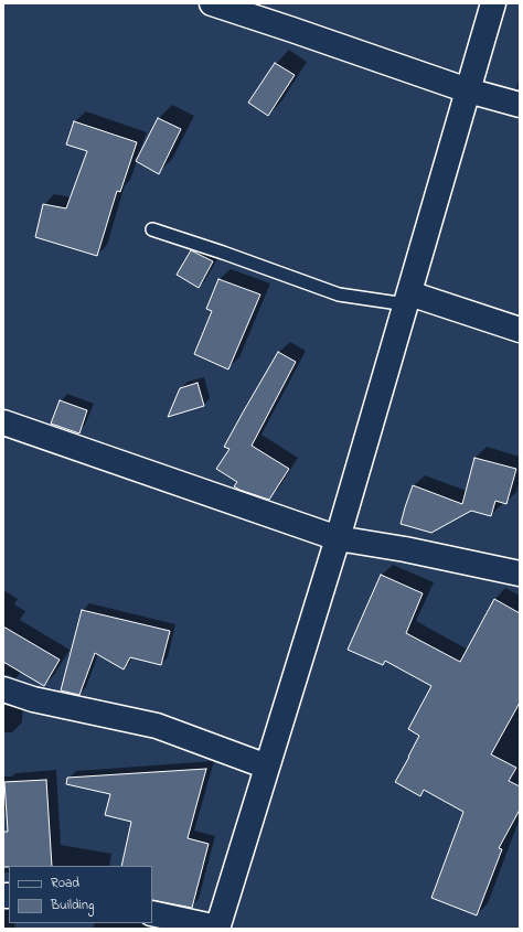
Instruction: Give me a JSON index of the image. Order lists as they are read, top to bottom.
{
  "legend": ["Road", "Building"]
}
